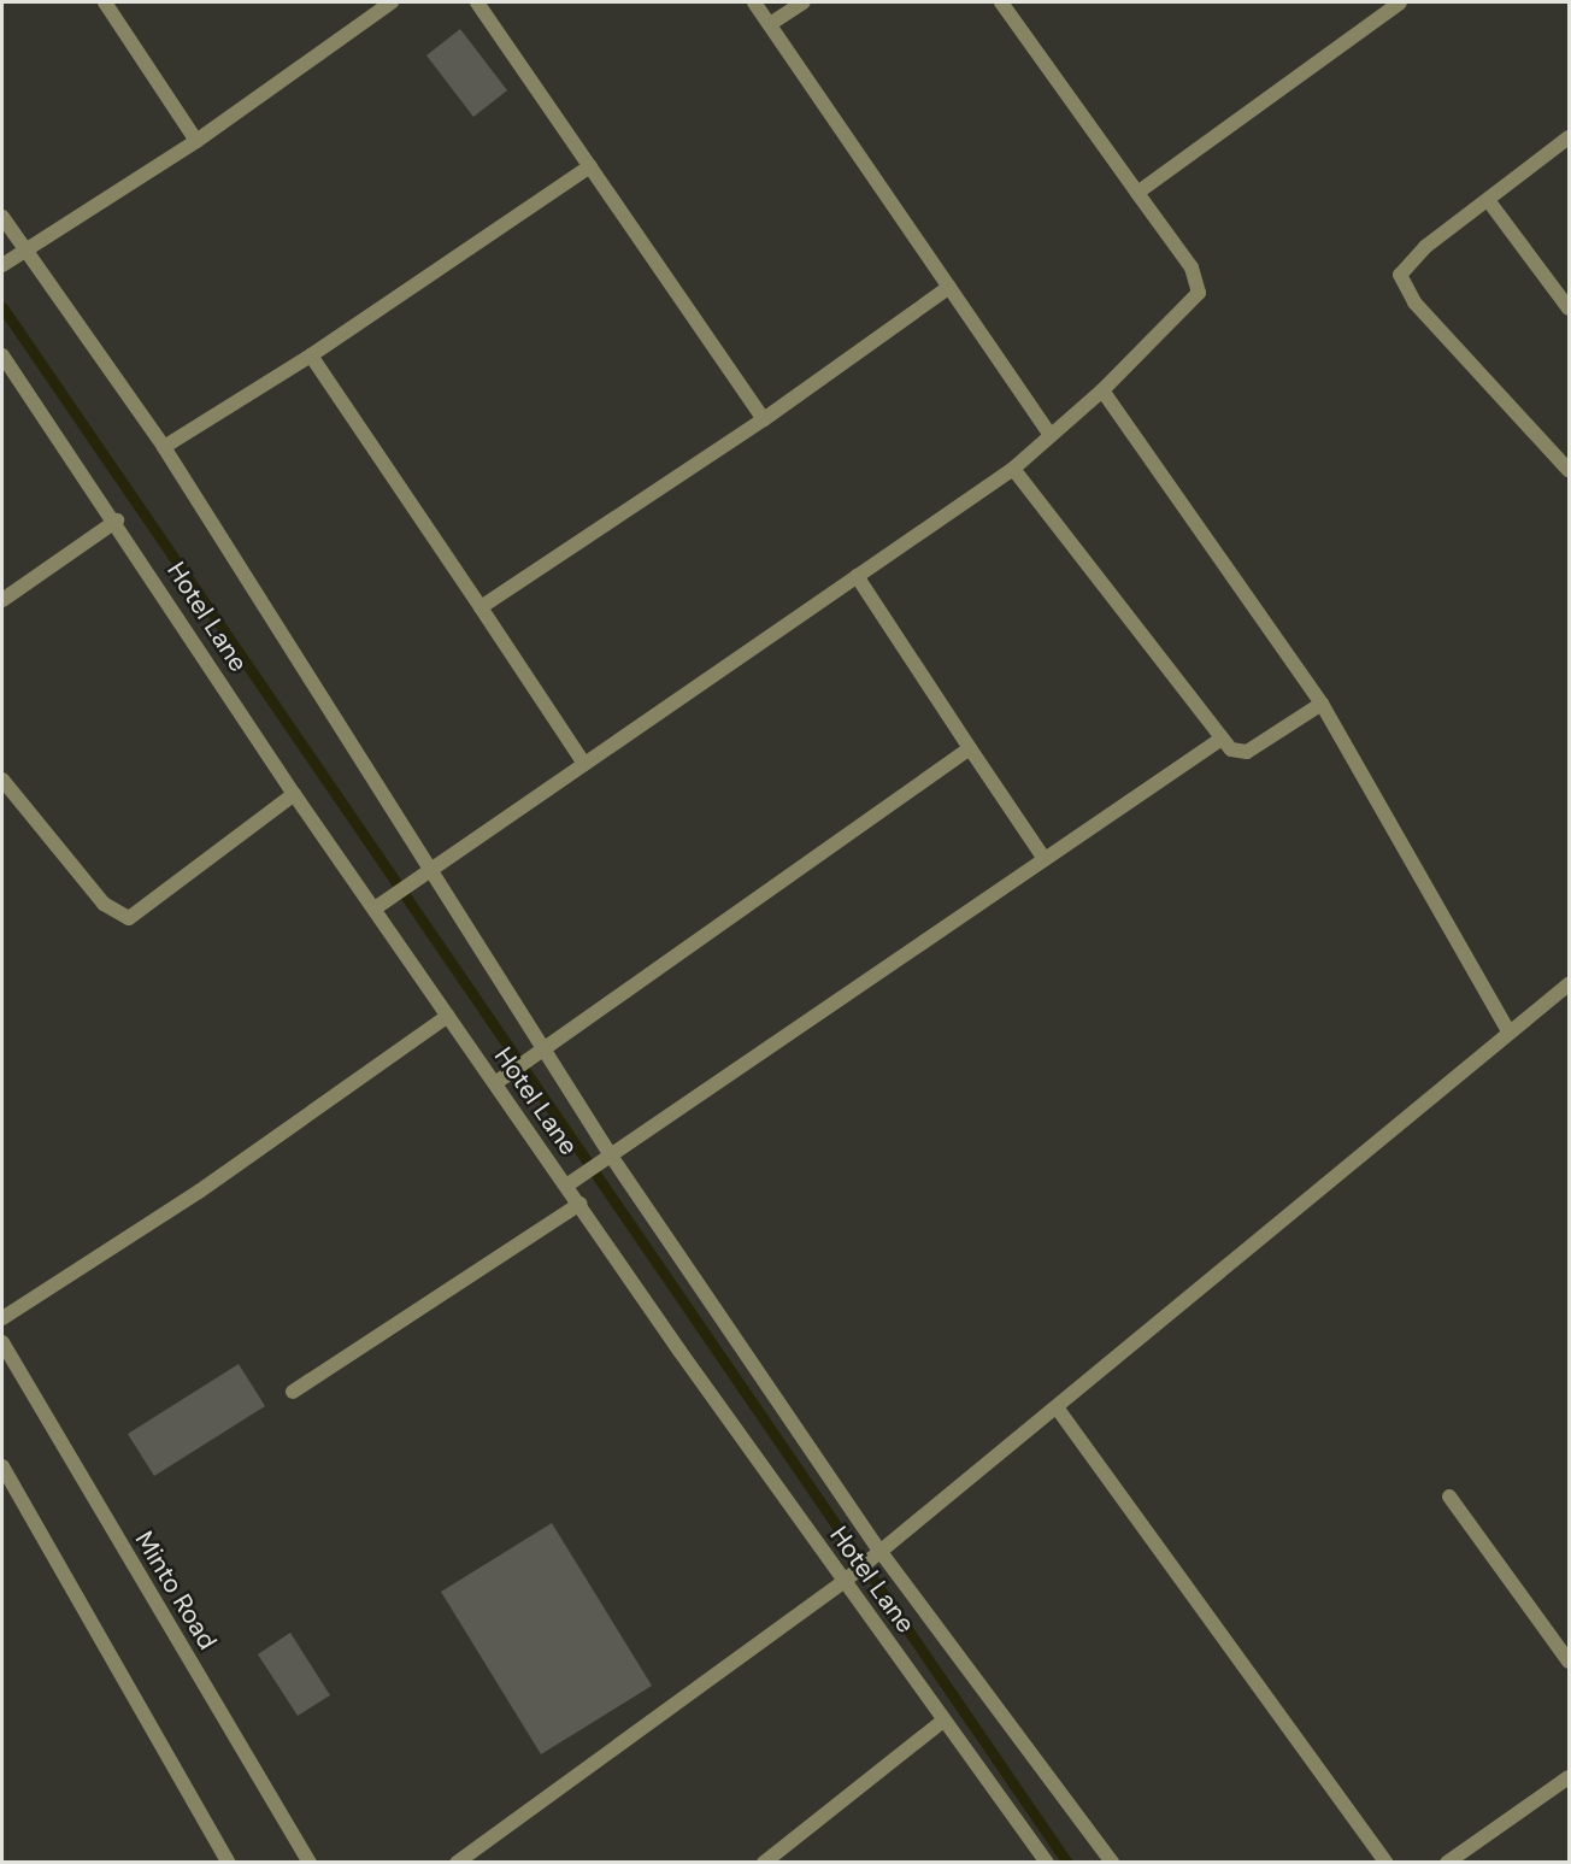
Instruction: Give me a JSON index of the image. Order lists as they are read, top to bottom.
{
  "streets": {
    "street": ["Hotel Lane", "Minto Road"]
  }
}
